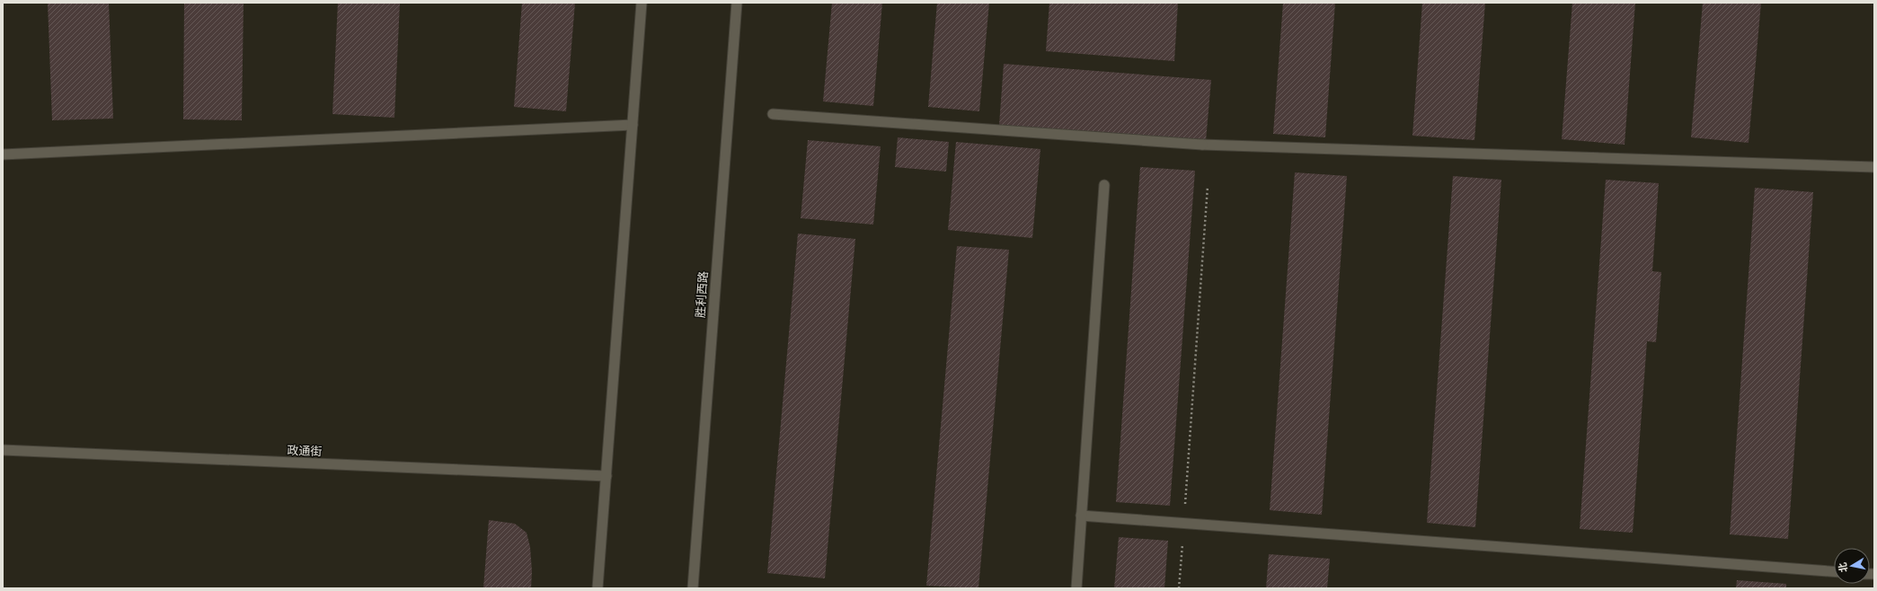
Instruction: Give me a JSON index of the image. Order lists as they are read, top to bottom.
{
  "streets": {
    "street": ["胜利西路", "政通街"]
  },
  "north": "left"
}
